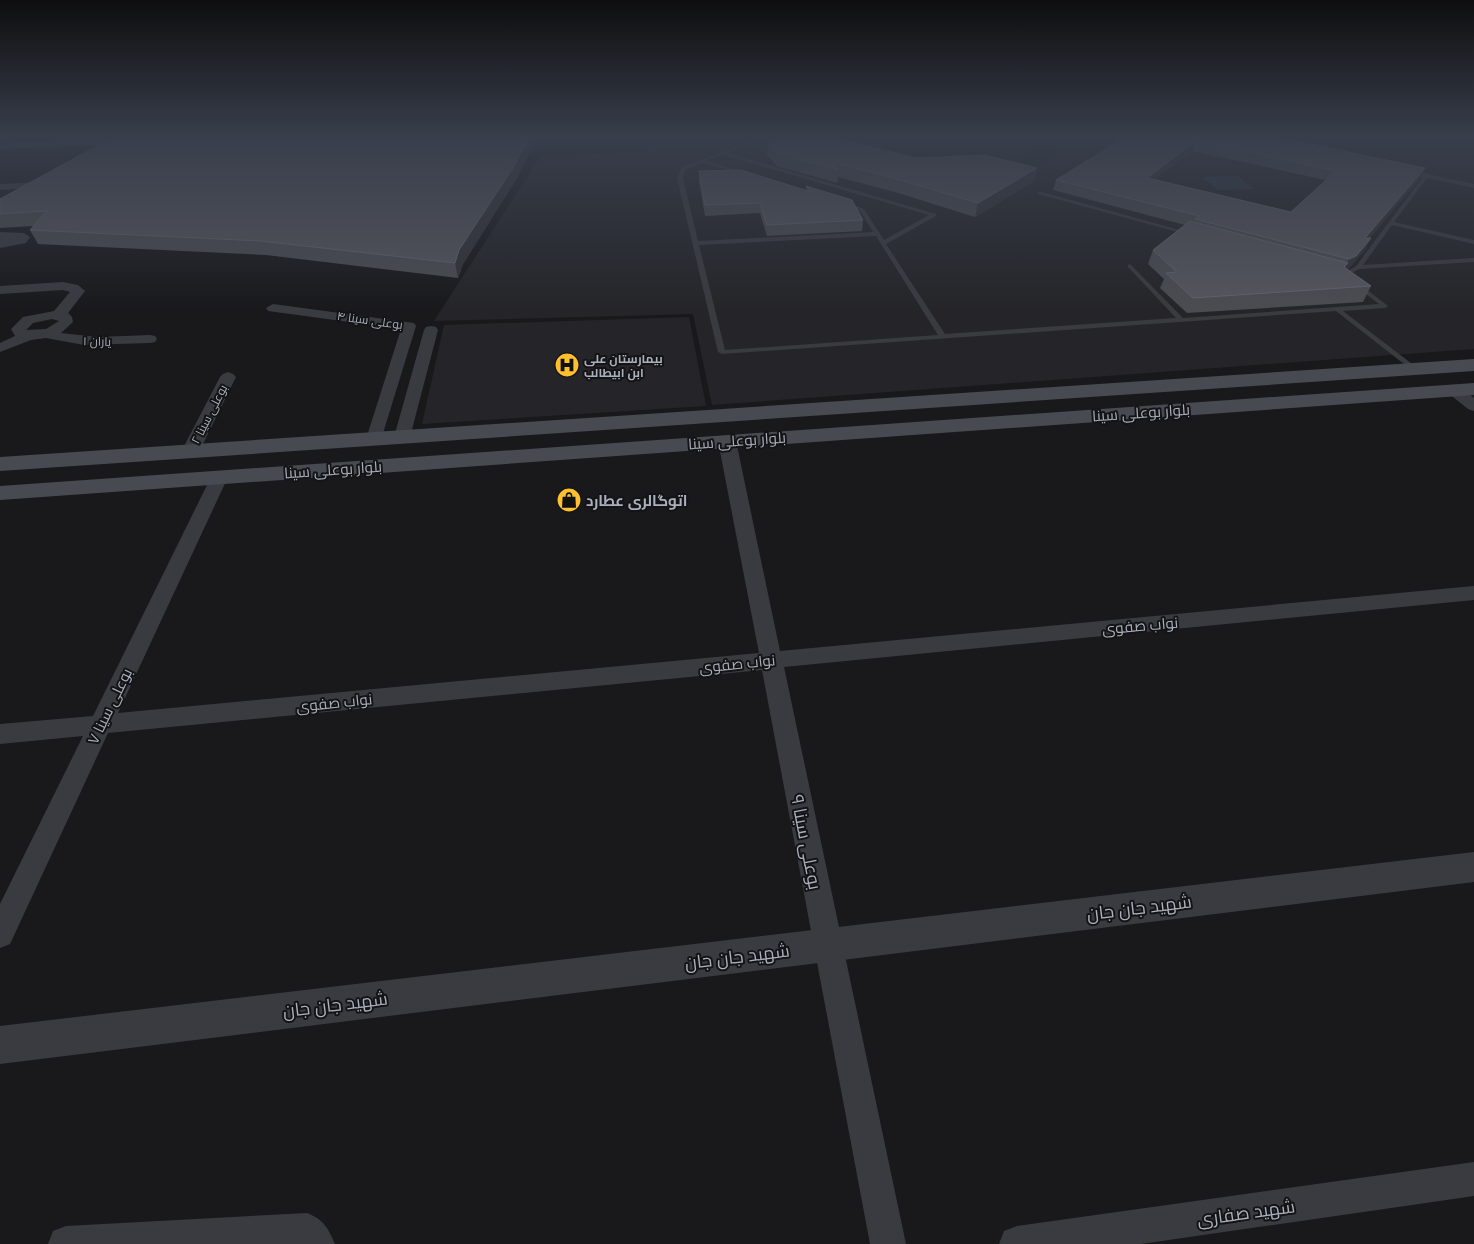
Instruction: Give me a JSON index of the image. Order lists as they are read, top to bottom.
{
  "streets": {
    "main road": ["بلوار بوعلی سینا"],
    "street": [
      "بوعلی سینا ۴",
      "یاران ۱",
      "بوعلی سینا ۲",
      "نواب صفوی",
      "بوعلی سینا ۷",
      "بوعلی سینا ۹",
      "شهید جان جان",
      "شهید صفاری"
    ]
  },
  "crossings": [
    ["بوعلی سینا ۴", "بلوار بوعلی سینا"],
    ["بلوار بوعلی سینا", "بوعلی سینا ۲"],
    ["بلوار بوعلی سینا", "بوعلی سینا ۷"],
    ["بلوار بوعلی سینا", "بوعلی سینا ۹"],
    ["نواب صفوی", "بوعلی سینا ۷"],
    ["نواب صفوی", "بوعلی سینا ۹"],
    ["بوعلی سینا ۹", "شهید جان جان"]
  ],
  "places": {
    "hospital": ["بیمارستان علی ابن ابیطالب"],
    "shop": ["اتوگالری عطارد"]
  }
}
